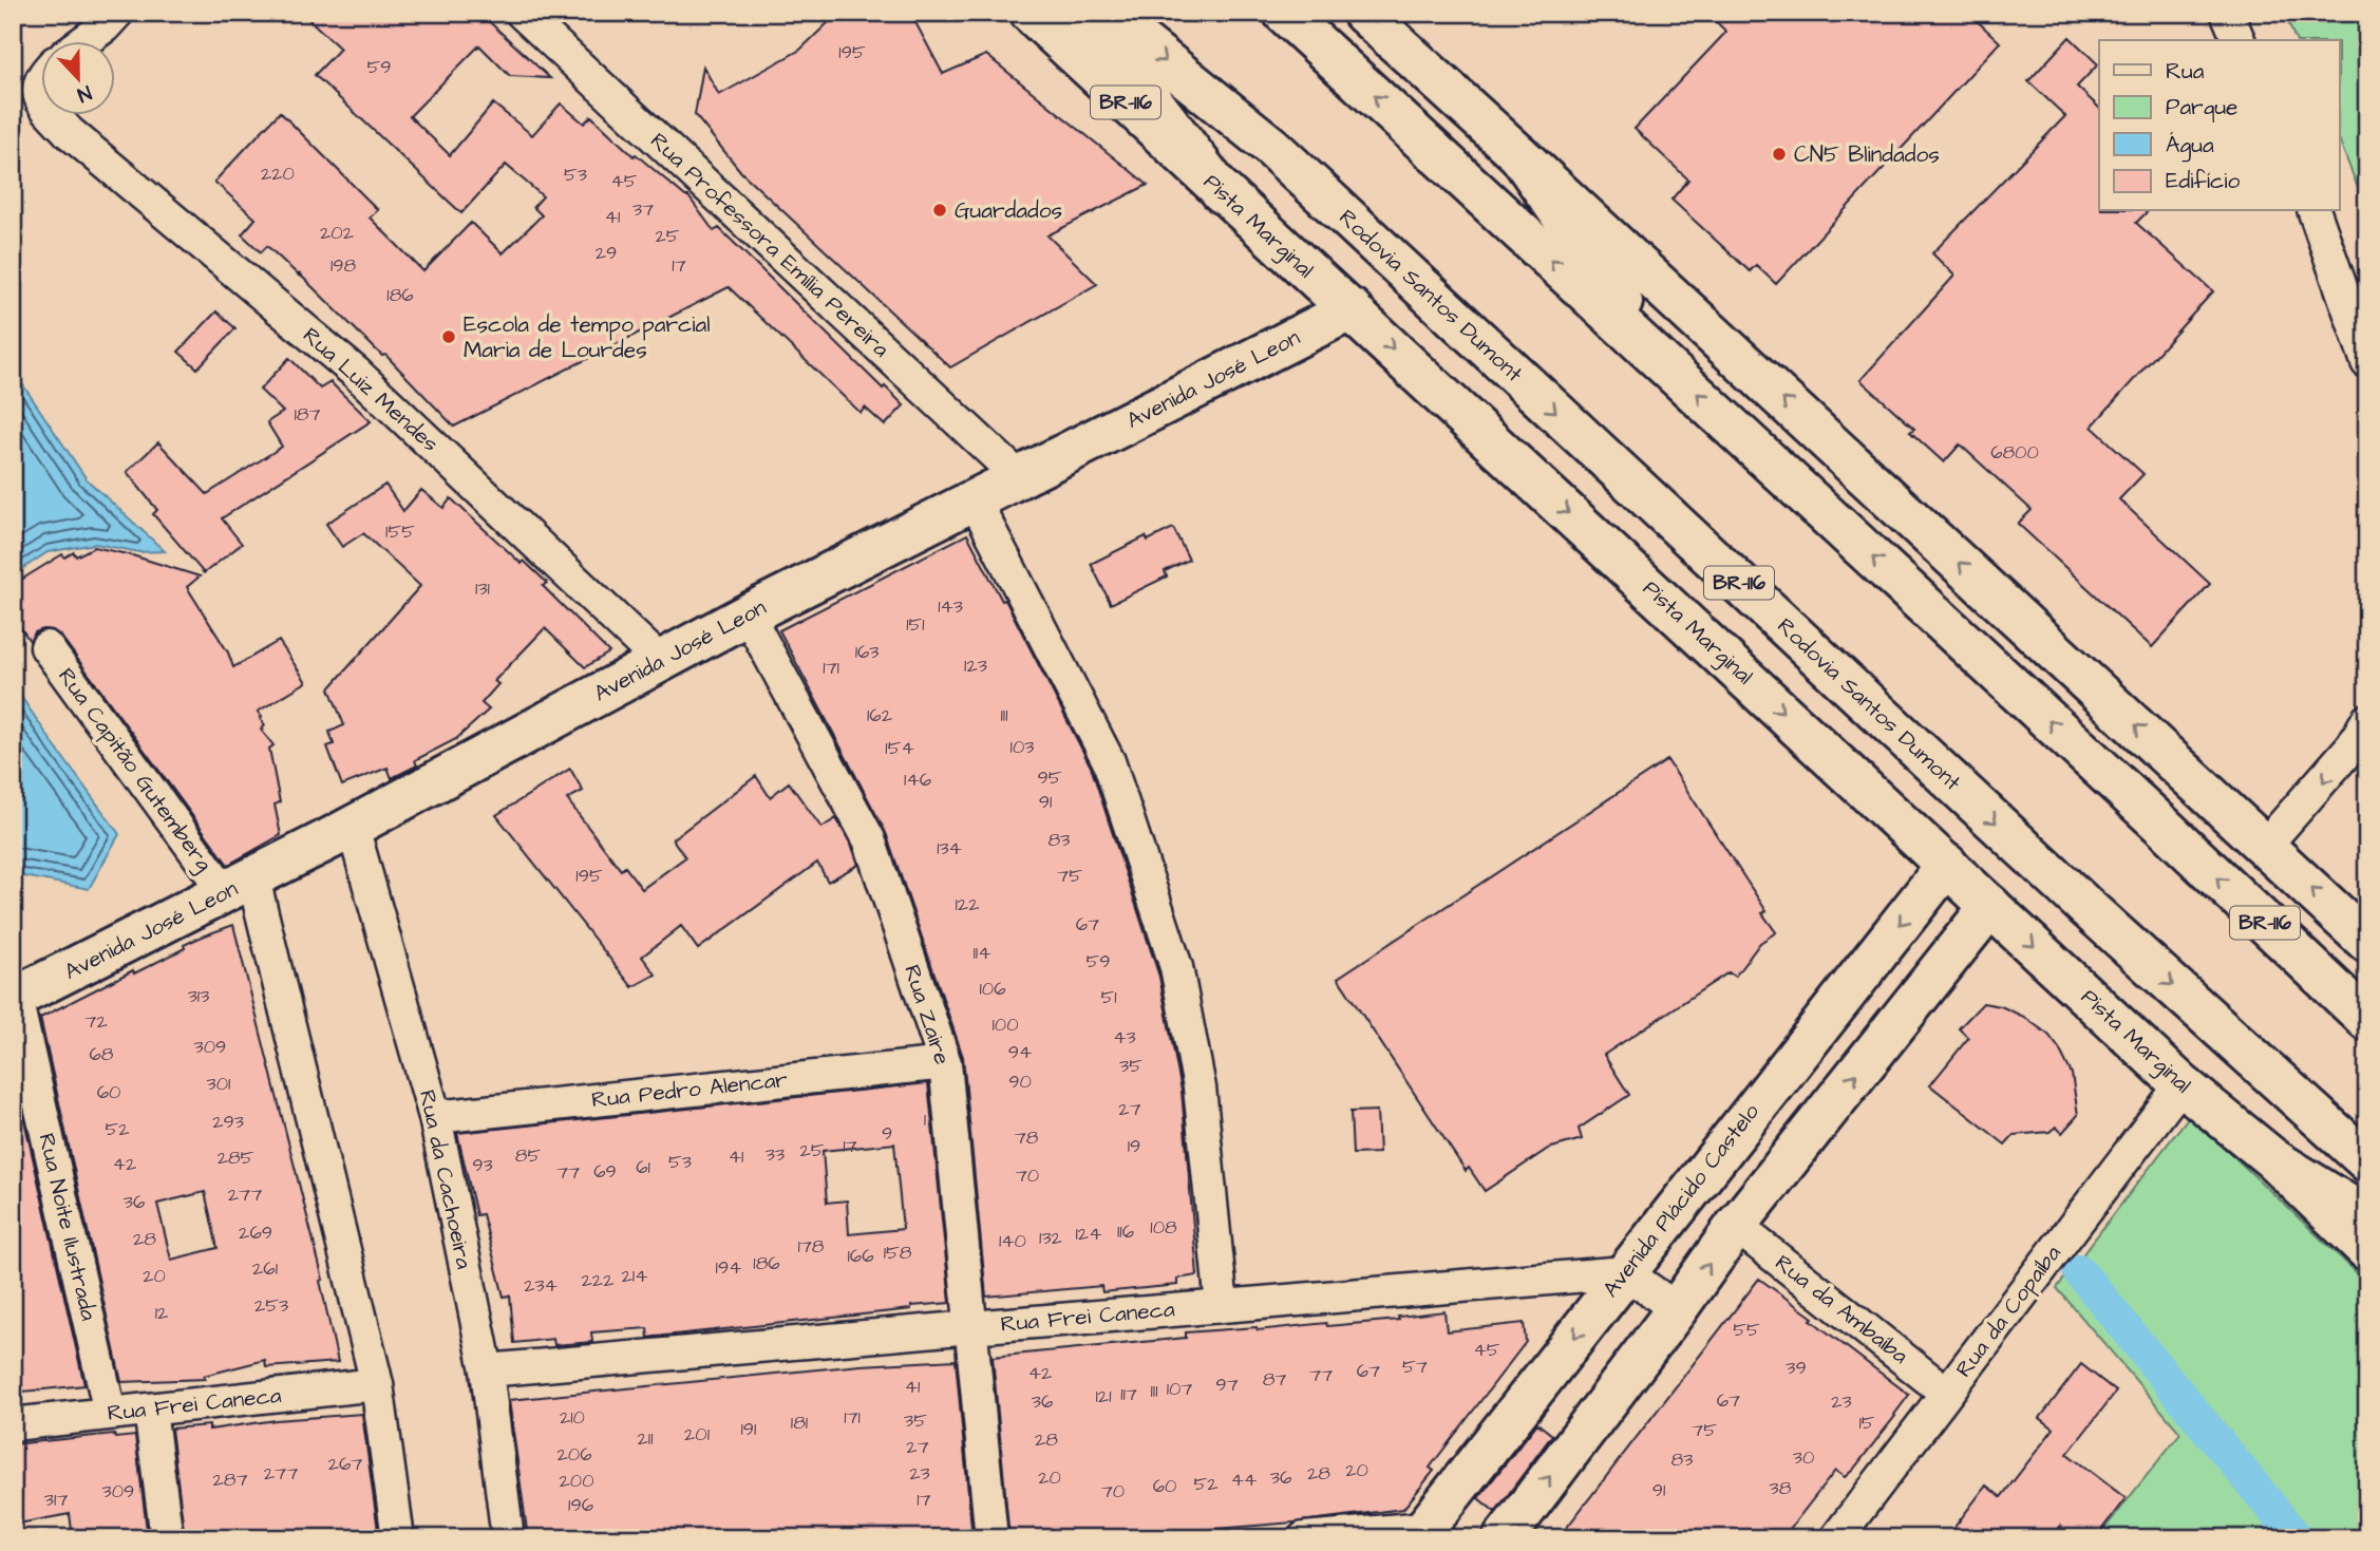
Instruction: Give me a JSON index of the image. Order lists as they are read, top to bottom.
{
  "streets": {
    "main road": [
      "BR-116",
      "Pista Marginal",
      "Rodovia Santos Dumont",
      "Avenida José Leon",
      "Avenida Plácido Castelo"
    ],
    "street": [
      "Rua Professora Emília Pereira",
      "Rua Luiz Mendes",
      "Rua Capitão Gutemberg",
      "Rua Zaire",
      "Rua Pedro Alencar",
      "Rua da Cachoeira",
      "Rua Noite Ilustrada",
      "Rua da Ambaíba",
      "Rua da Copaíba",
      "Rua Frei Caneca"
    ]
  },
  "crossings": [
    ["Pista Marginal", "Avenida José Leon"],
    ["Pista Marginal", "Avenida Plácido Castelo"],
    ["Pista Marginal", "Rua da Copaíba"],
    ["Rua Professora Emília Pereira", "Avenida José Leon"],
    ["Avenida José Leon", "Rua Luiz Mendes"],
    ["Avenida José Leon", "Rua Capitão Gutemberg"],
    ["Avenida José Leon", "Rua Zaire"],
    ["Avenida José Leon", "Rua da Cachoeira"],
    ["Avenida José Leon", "Rua Noite Ilustrada"],
    ["Rua Zaire", "Rua Pedro Alencar"],
    ["Rua Zaire", "Rua Frei Caneca"],
    ["Rua Pedro Alencar", "Rua da Cachoeira"],
    ["Rua da Cachoeira", "Rua Frei Caneca"],
    ["Avenida Plácido Castelo", "Rua Frei Caneca"],
    ["Rua Noite Ilustrada", "Rua Frei Caneca"],
    ["Rua da Ambaíba", "Rua da Copaíba"]
  ],
  "places": ["CN5 Blindados", "Guardados", "Escola de tempo parcial Maria de Lourdes"],
  "house_numbers": [
    "195",
    "59",
    "220",
    "53",
    "45",
    "37",
    "41",
    "202",
    "25",
    "29",
    "198",
    "17",
    "186",
    "187",
    "6800",
    "155",
    "131",
    "143",
    "151",
    "163",
    "123",
    "171",
    "162",
    "111",
    "103",
    "154",
    "95",
    "146",
    "91",
    "83",
    "134",
    "195",
    "75",
    "122",
    "67",
    "114",
    "59",
    "106",
    "313",
    "51",
    "72",
    "100",
    "43",
    "309",
    "94",
    "68",
    "35",
    "90",
    "301",
    "60",
    "27",
    "1",
    "293",
    "52",
    "9",
    "78",
    "17",
    "19",
    "25",
    "33",
    "85",
    "41",
    "285",
    "53",
    "42",
    "93",
    "61",
    "69",
    "77",
    "70",
    "277",
    "36",
    "108",
    "116",
    "269",
    "124",
    "132",
    "28",
    "140",
    "178",
    "158",
    "166",
    "186",
    "194",
    "261",
    "20",
    "214",
    "222",
    "234",
    "253",
    "12",
    "55",
    "45",
    "57",
    "39",
    "67",
    "42",
    "77",
    "87",
    "97",
    "41",
    "107",
    "111",
    "117",
    "121",
    "67",
    "36",
    "23",
    "210",
    "171",
    "35",
    "181",
    "15",
    "191",
    "75",
    "201",
    "211",
    "28",
    "27",
    "206",
    "30",
    "83",
    "267",
    "20",
    "277",
    "23",
    "28",
    "20",
    "36",
    "287",
    "44",
    "200",
    "52",
    "60",
    "38",
    "91",
    "309",
    "70",
    "317",
    "17",
    "196"
  ],
  "legend": [
    "Rua",
    "Parque",
    "Água",
    "Edifício"
  ],
  "north": "bottom"
}
